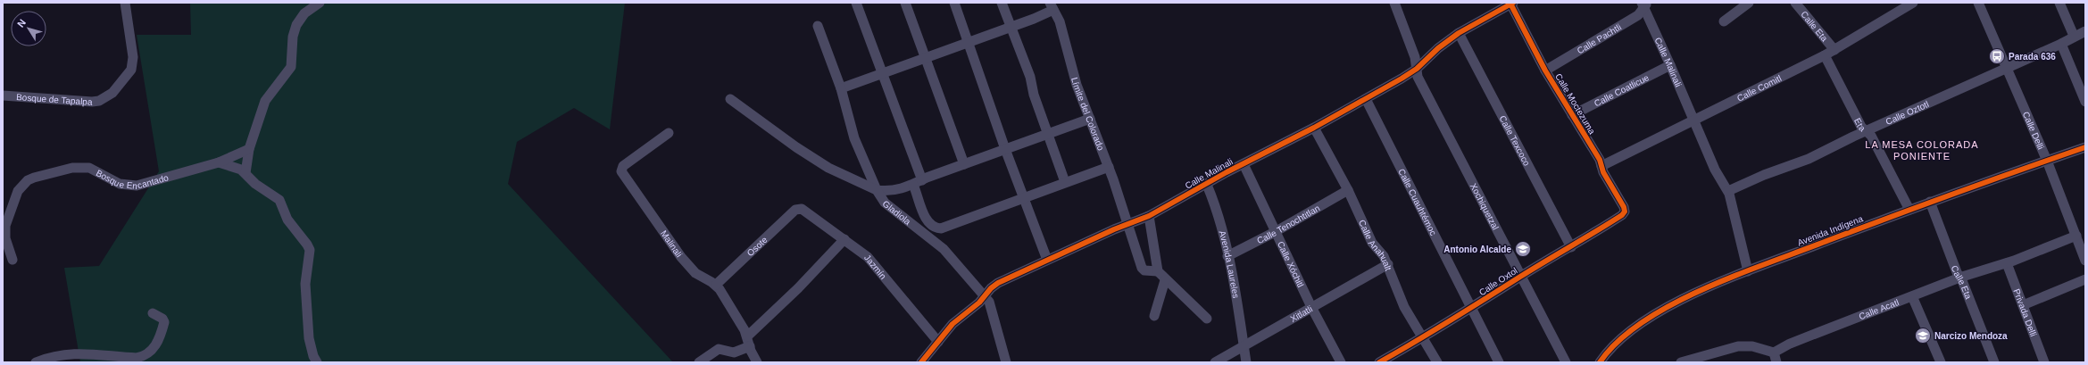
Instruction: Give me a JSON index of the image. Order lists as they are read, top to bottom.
{
  "streets": {
    "street": [
      "Calle Eta",
      "Calle Pachtli",
      "Calle Malinali",
      "Calle Comitl",
      "Calle Coatlicue",
      "Bosque de Tapalpa",
      "Calle Moctezuma",
      "Calle Oztotl",
      "Límite del Colorado",
      "Eta",
      "Calle Delli",
      "Calle Texcoco",
      "Bosque Encantado",
      "Calle Cuauhtémoc",
      "Xochiquetzal",
      "Gladiola",
      "Calle Tenochtitlan",
      "Avenida Indígena",
      "Malinali",
      "Calle Anahualt",
      "Osote",
      "Avenida Laureles",
      "Calle Xóchitl",
      "Jazmín",
      "Calle Oxtol",
      "Calle Acatl",
      "Privada Delli",
      "Xitlatli"
    ]
  },
  "crossings": [
    ["Calle Eta", "Calle Comitl"],
    ["Calle Eta", "Avenida Indígena"],
    ["Calle Eta", "Calle Acatl"],
    ["Calle Pachtli", "Calle Malinali"],
    ["Calle Pachtli", "Calle Moctezuma"],
    ["Calle Malinali", "Calle Comitl"],
    ["Calle Malinali", "Calle Coatlicue"],
    ["Calle Malinali", "Calle Moctezuma"],
    ["Calle Malinali", "Calle Oztotl"],
    ["Calle Malinali", "Límite del Colorado"],
    ["Calle Malinali", "Calle Texcoco"],
    ["Calle Malinali", "Calle Cuauhtémoc"],
    ["Calle Malinali", "Xochiquetzal"],
    ["Calle Malinali", "Gladiola"],
    ["Calle Malinali", "Calle Anahualt"],
    ["Calle Malinali", "Avenida Laureles"],
    ["Calle Malinali", "Calle Xóchitl"],
    ["Calle Malinali", "Jazmín"],
    ["Calle Comitl", "Calle Moctezuma"],
    ["Calle Comitl", "Eta"],
    ["Calle Coatlicue", "Calle Moctezuma"],
    ["Calle Moctezuma", "Calle Oxtol"],
    ["Calle Oztotl", "Eta"],
    ["Calle Oztotl", "Calle Delli"],
    ["Eta", "Avenida Indígena"],
    ["Calle Delli", "Avenida Indígena"],
    ["Calle Delli", "Calle Acatl"],
    ["Calle Texcoco", "Calle Oxtol"],
    ["Calle Cuauhtémoc", "Calle Oxtol"],
    ["Xochiquetzal", "Calle Oxtol"],
    ["Calle Tenochtitlan", "Calle Anahualt"],
    ["Calle Tenochtitlan", "Avenida Laureles"],
    ["Calle Tenochtitlan", "Calle Xóchitl"],
    ["Malinali", "Osote"],
    ["Calle Anahualt", "Calle Oxtol"],
    ["Calle Anahualt", "Xitlatli"],
    ["Osote", "Jazmín"],
    ["Avenida Laureles", "Xitlatli"],
    ["Calle Xóchitl", "Xitlatli"],
    ["Calle Acatl", "Privada Delli"]
  ],
  "districts": ["LA MESA COLORADA PONIENTE"],
  "places": {
    "bus stop": ["Parada 636"],
    "school or university": ["Antonio Alcalde", "Narcizo Mendoza"]
  },
  "north": "top left"
}
